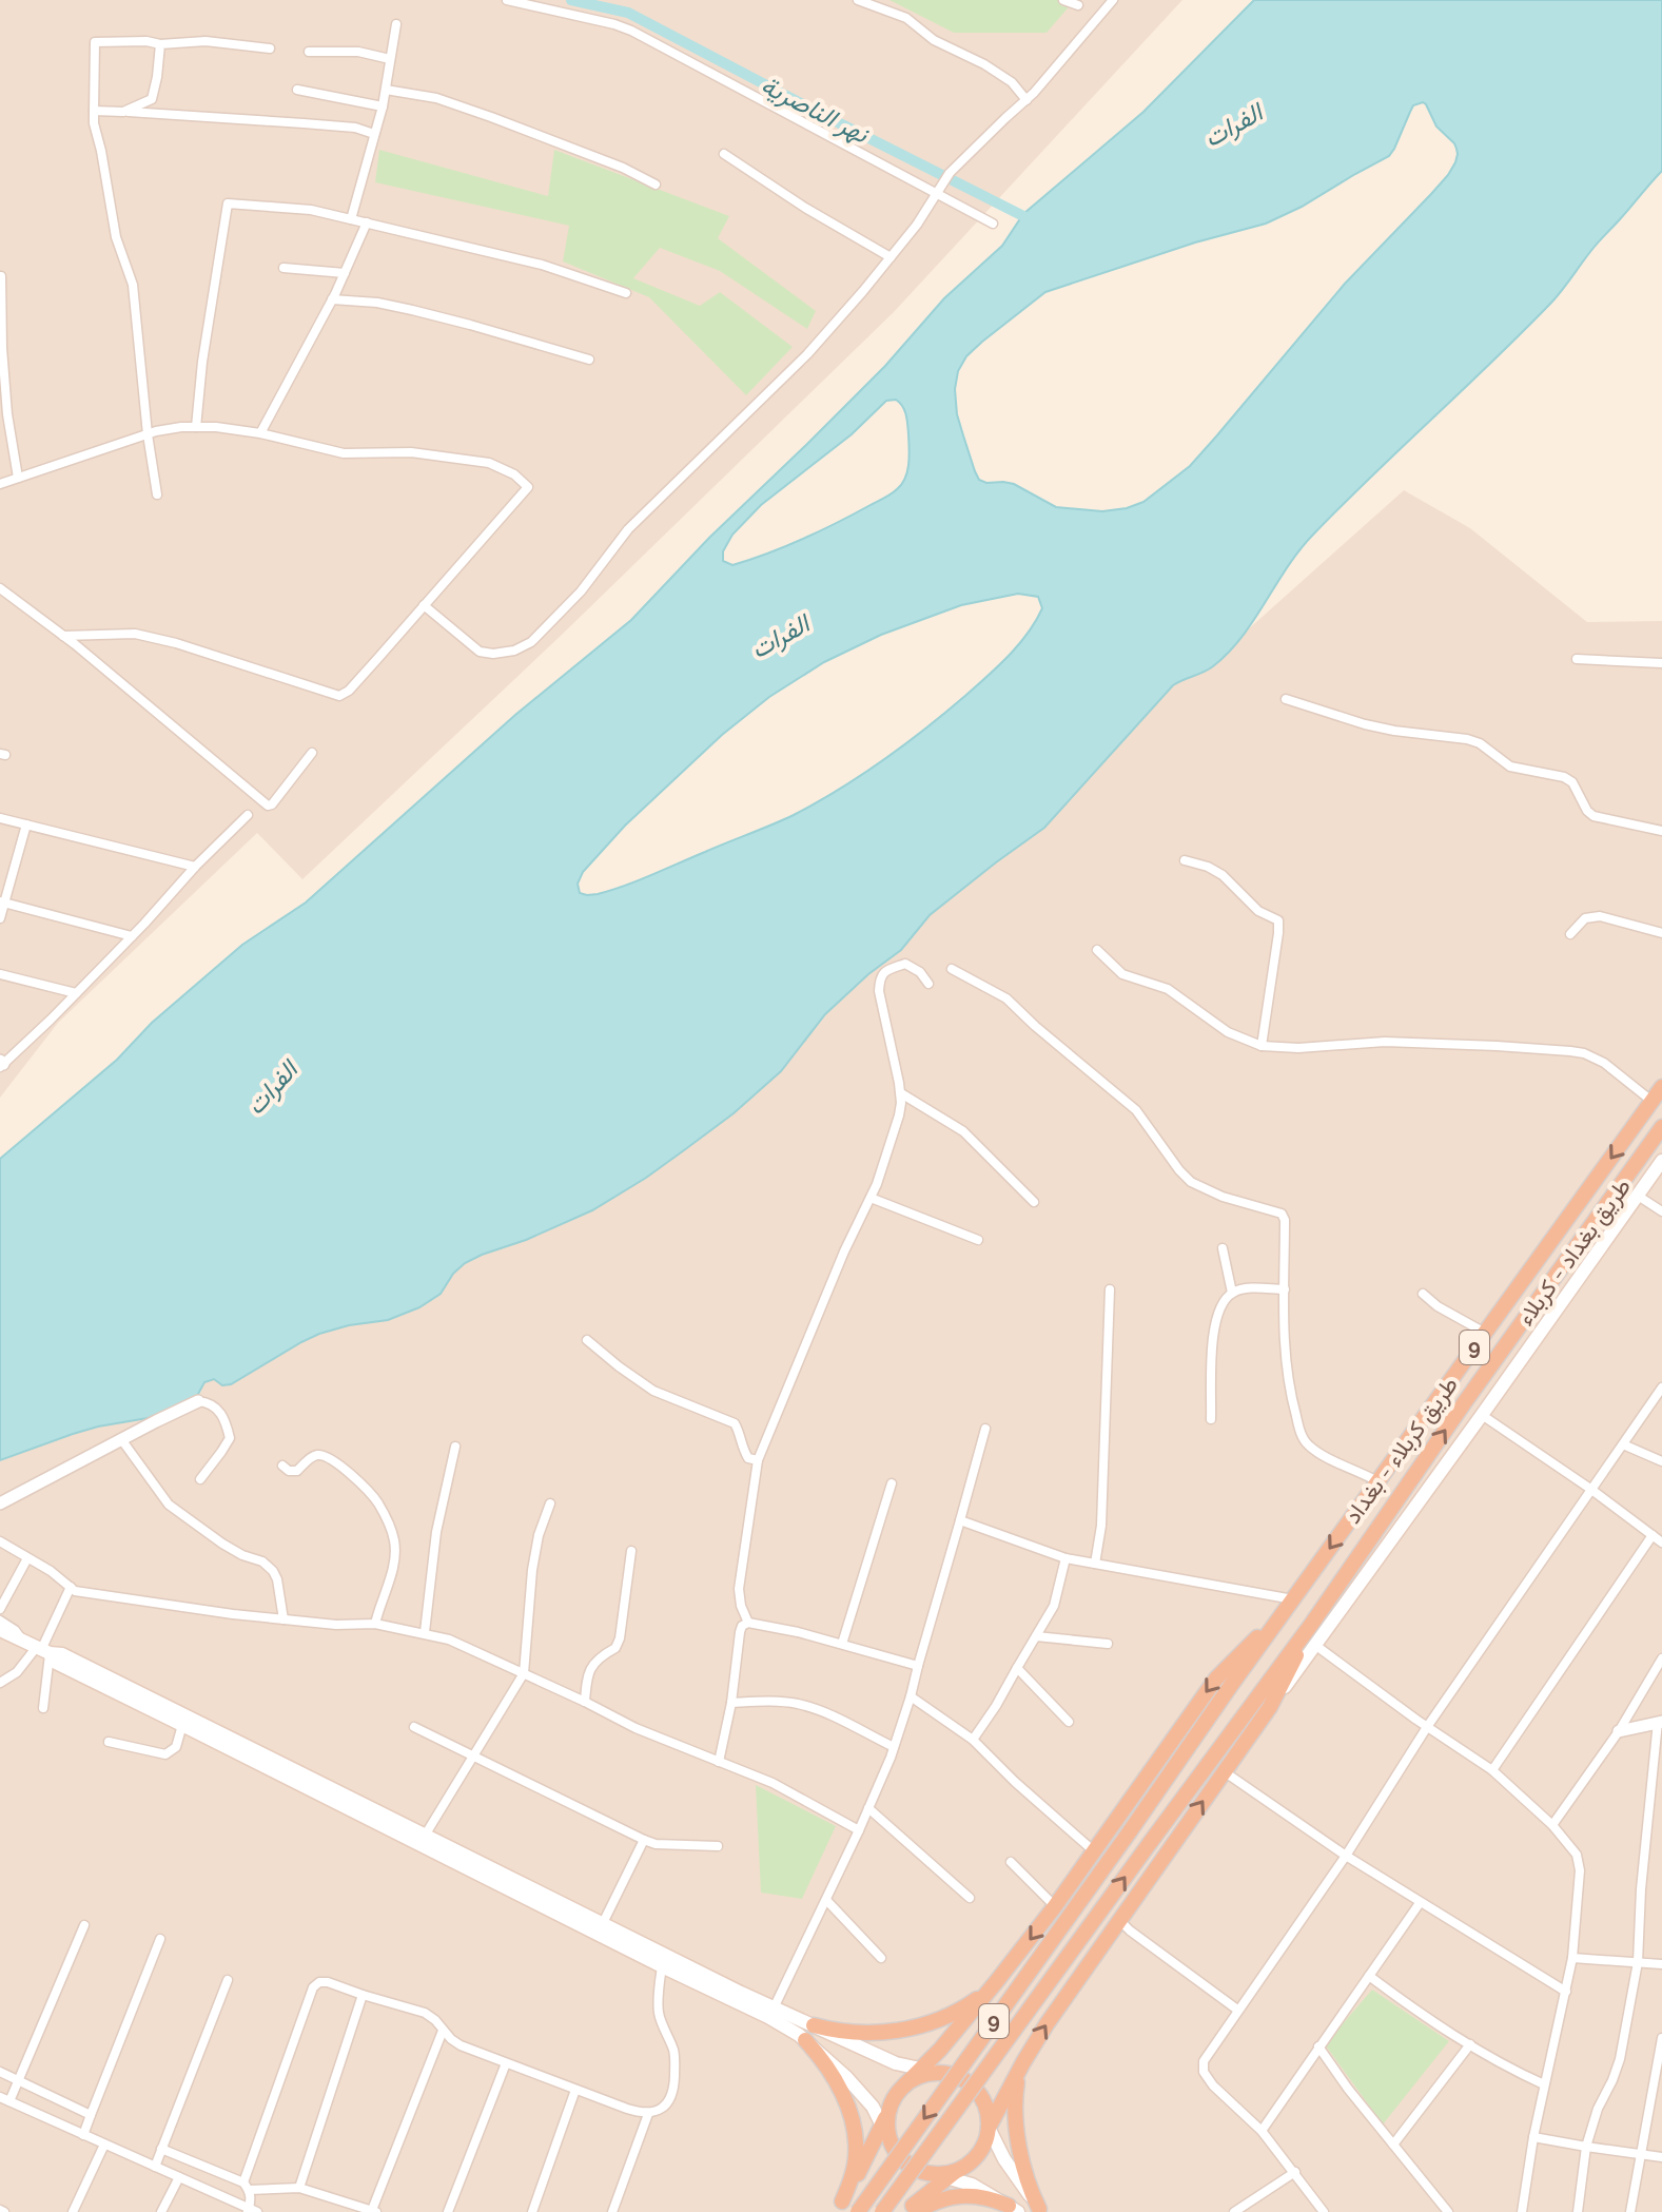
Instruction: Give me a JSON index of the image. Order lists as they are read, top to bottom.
{
  "streets": {
    "highway": ["طريق بغداد - كربلاء", "9", "طريق كربلاء - بغداد"]
  },
  "crossings": [
    ["طريق بغداد - كربلاء", "9"],
    ["9", "طريق كربلاء - بغداد"]
  ],
  "one_way": ["طريق بغداد - كربلاء", "طريق كربلاء - بغداد"],
  "water": ["نهر الناصرية", "الفرات"]
}
